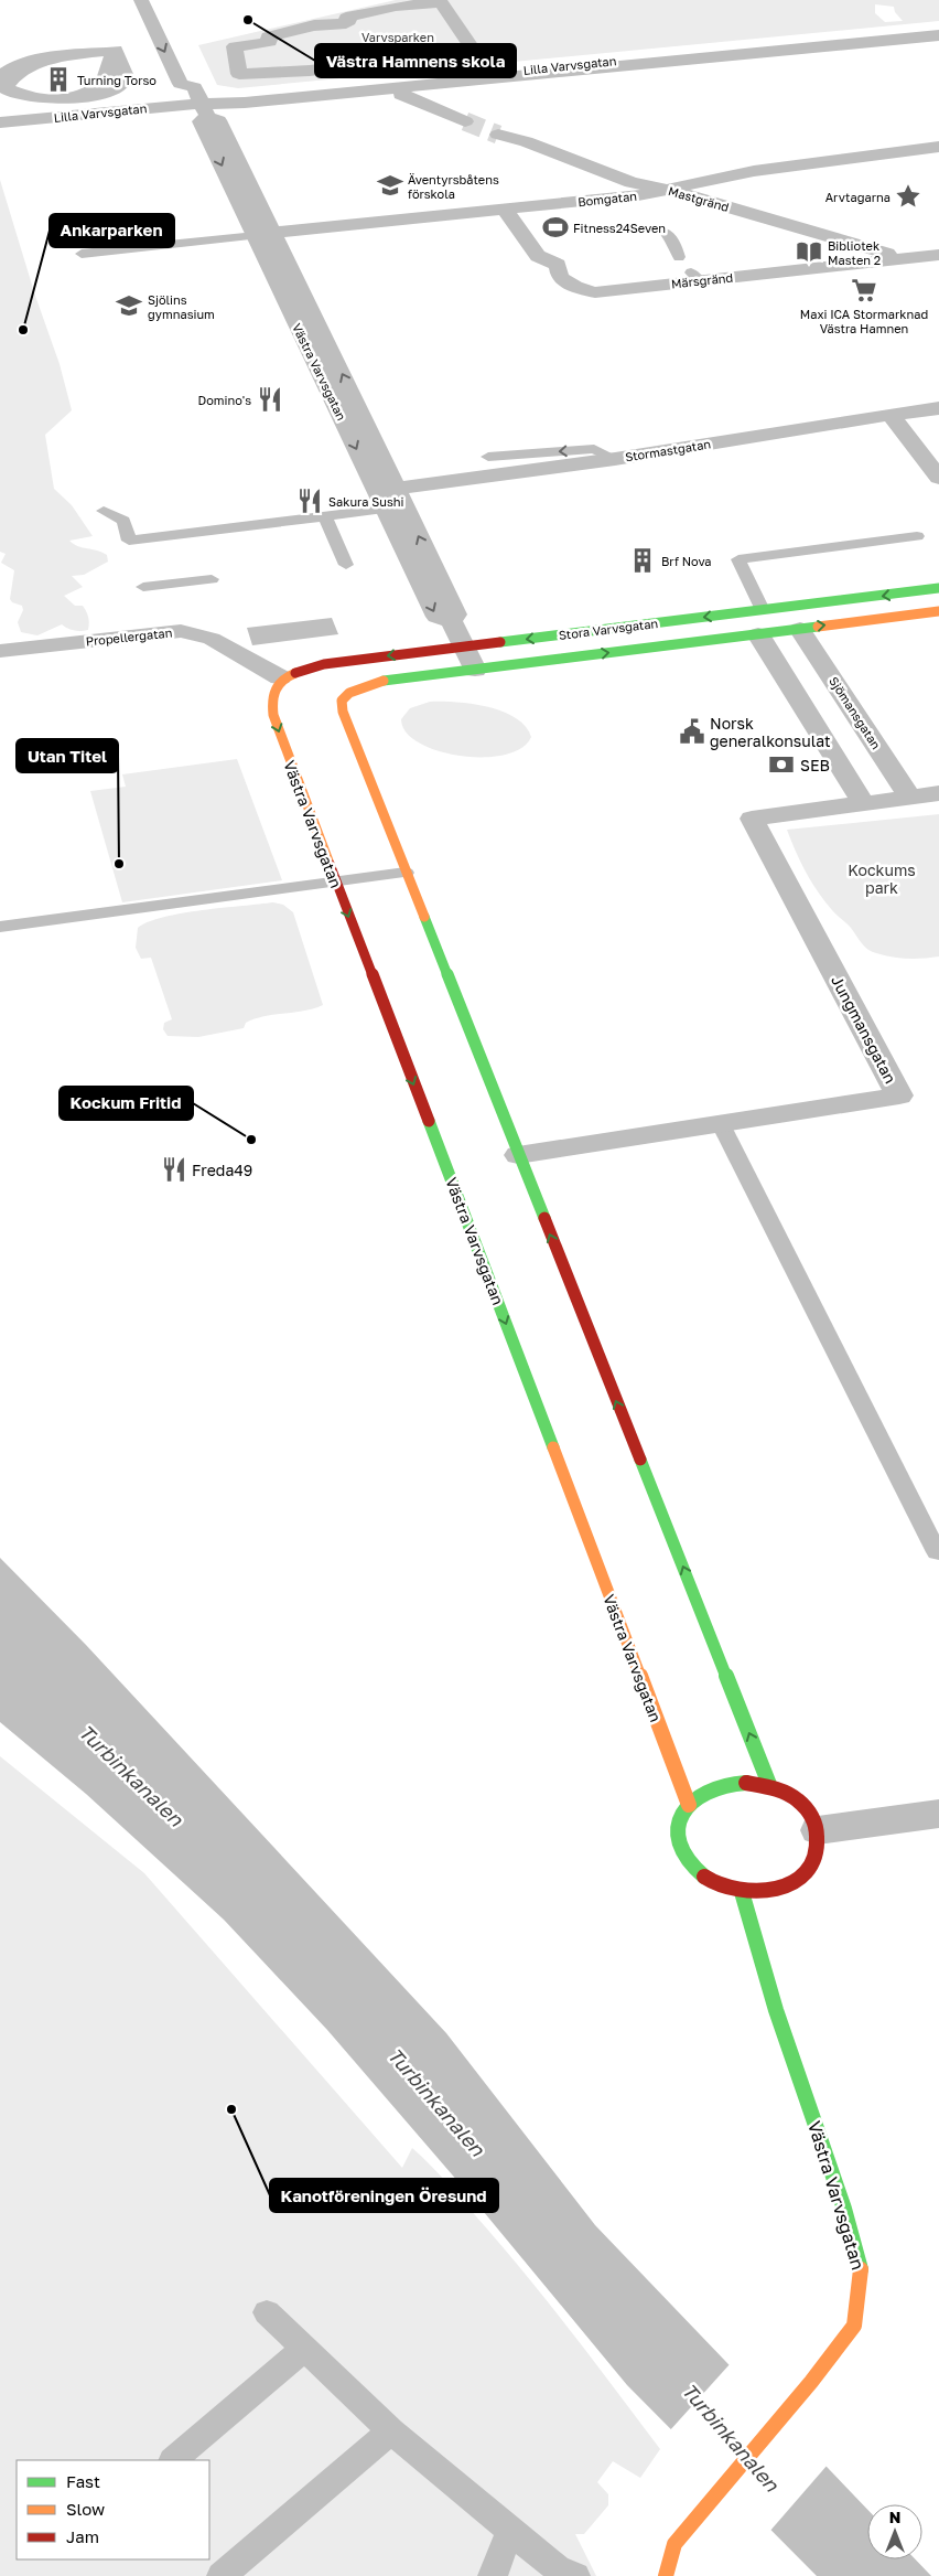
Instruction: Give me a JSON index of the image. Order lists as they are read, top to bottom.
{
  "streets": {
    "street": [
      "Lilla Varvsgatan",
      "Bomgatan",
      "Mastgränd",
      "Märsgränd",
      "Västra Varvsgatan",
      "Stormastgatan",
      "Stora Varvsgatan",
      "Propellergatan",
      "Sjömansgatan",
      "Jungmansgatan"
    ]
  },
  "crossings": [
    ["Lilla Varvsgatan", "Västra Varvsgatan"],
    ["Bomgatan", "Mastgränd"],
    ["Bomgatan", "Märsgränd"],
    ["Bomgatan", "Västra Varvsgatan"],
    ["Mastgränd", "Märsgränd"],
    ["Västra Varvsgatan", "Stormastgatan"],
    ["Västra Varvsgatan", "Stora Varvsgatan"],
    ["Västra Varvsgatan", "Propellergatan"],
    ["Stora Varvsgatan", "Propellergatan"],
    ["Stora Varvsgatan", "Sjömansgatan"],
    ["Sjömansgatan", "Jungmansgatan"]
  ],
  "water": ["Turbinkanalen"],
  "parks": ["Varvsparken", "Kockums park"],
  "places": {
    "other": [
      "Västra Hamnens skola",
      "Ankarparken",
      "Utan Titel",
      "Kockum Fritid",
      "Kanotföreningen Öresund"
    ],
    "building": ["Turning Torso", "Brf Nova"],
    "school or university": ["Äventyrsbåtens förskola", "Sjölins gymnasium"],
    "place": ["Arvtagarna"],
    "sports": ["Fitness24Seven"],
    "library": ["Bibliotek Masten 2"],
    "supermarket": ["Maxi ICA Stormarknad Västra Hamnen"],
    "restaurant": ["Domino's", "Sakura Sushi", "Freda49"],
    "public building": ["Norsk generalkonsulat"],
    "bank": ["SEB"]
  },
  "legend": ["Fast", "Slow", "Jam"],
  "north": "top"
}
